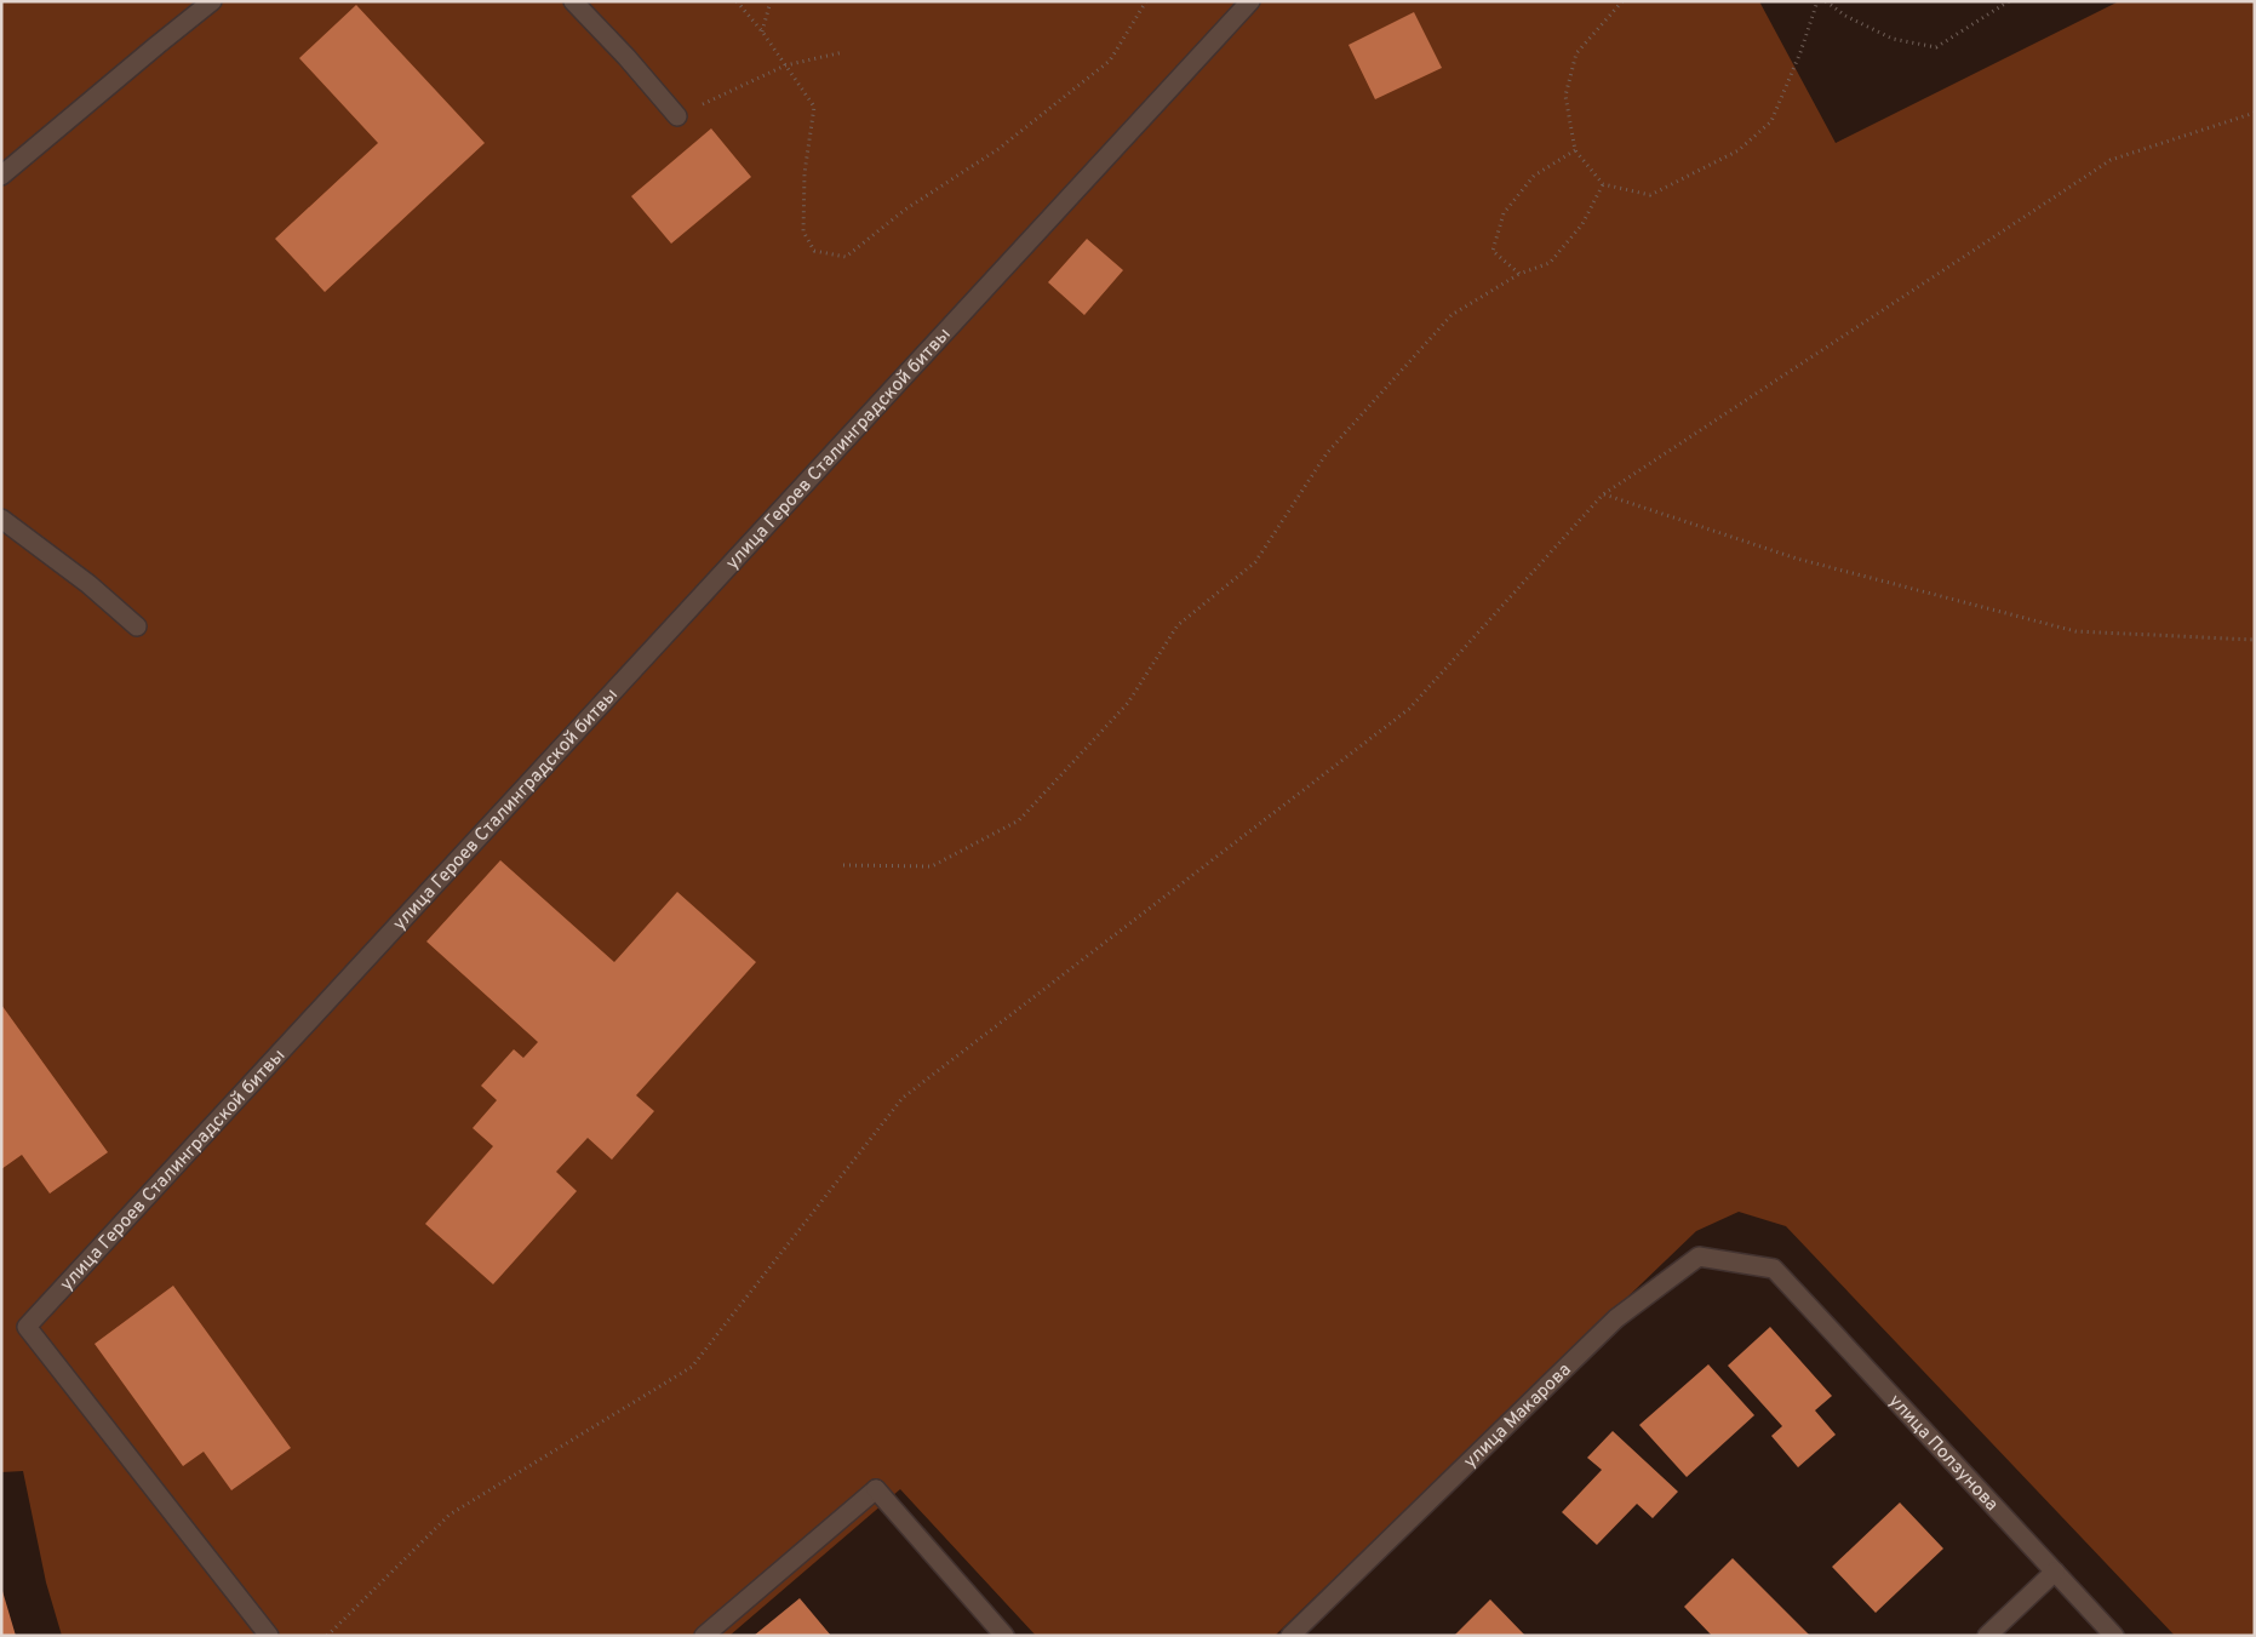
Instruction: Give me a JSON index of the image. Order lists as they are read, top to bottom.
{
  "streets": {
    "street": ["улица Героев Сталинградской битвы", "улица Макарова", "улица Ползунова"]
  },
  "crossings": [
    ["улица Макарова", "улица Ползунова"]
  ]
}
